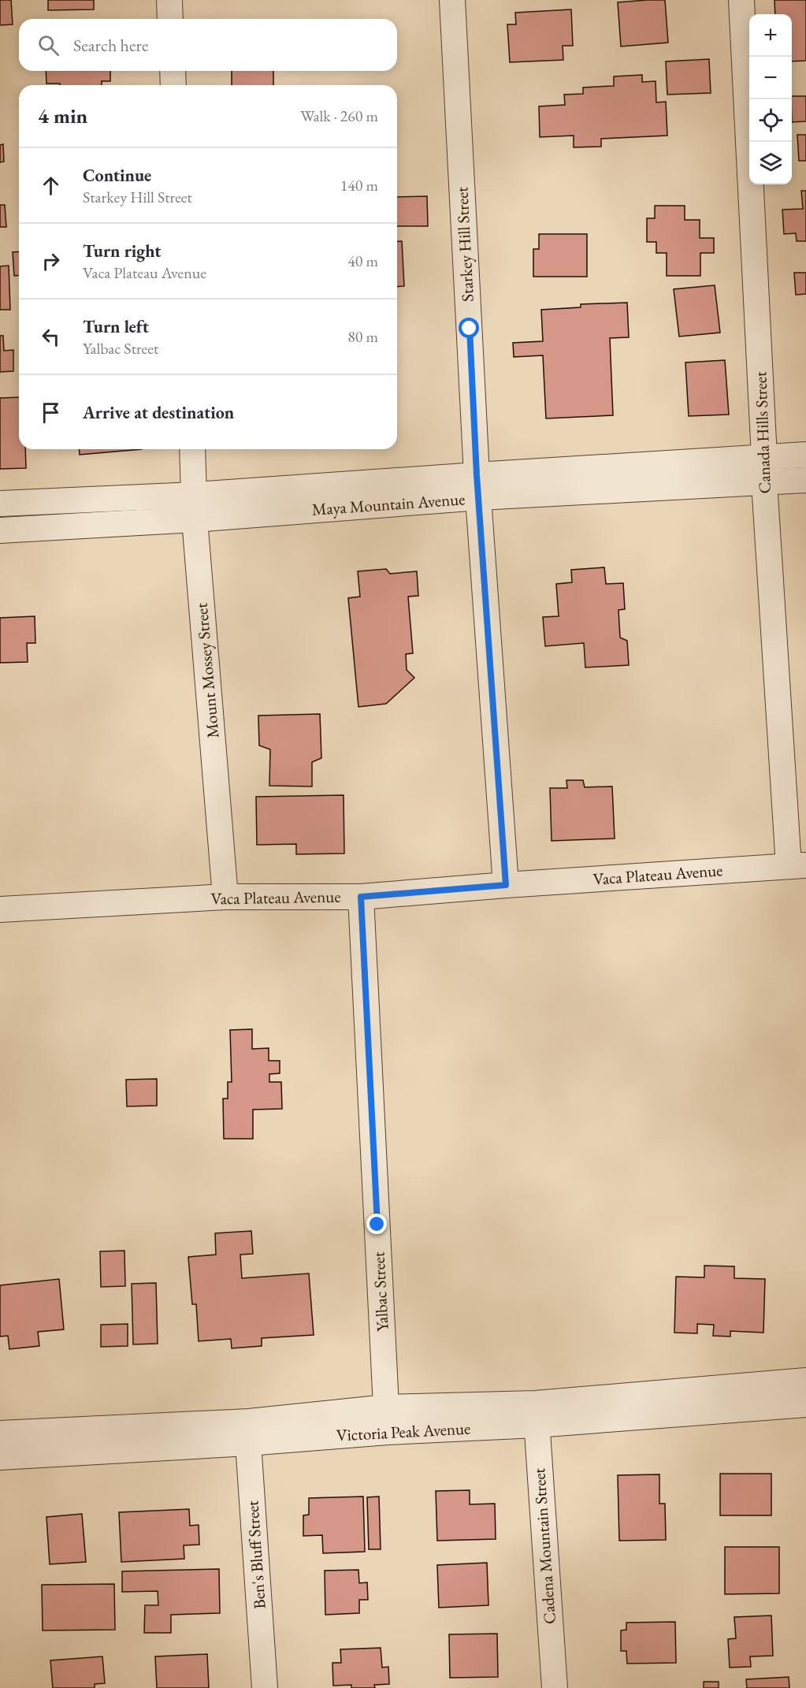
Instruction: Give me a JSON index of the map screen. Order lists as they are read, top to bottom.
{
  "streets": {
    "street": [
      "Starkey Hill Street",
      "Canada Hills Street",
      "Maya Mountain Avenue",
      "Mount Mossey Street",
      "Vaca Plateau Avenue",
      "Yalbac Street",
      "Victoria Peak Avenue",
      "Cadena Mountain Street",
      "Ben's Bluff Street"
    ]
  },
  "crossings": [
    ["Starkey Hill Street", "Maya Mountain Avenue"],
    ["Starkey Hill Street", "Vaca Plateau Avenue"],
    ["Canada Hills Street", "Maya Mountain Avenue"],
    ["Canada Hills Street", "Vaca Plateau Avenue"],
    ["Maya Mountain Avenue", "Mount Mossey Street"],
    ["Mount Mossey Street", "Vaca Plateau Avenue"],
    ["Vaca Plateau Avenue", "Yalbac Street"],
    ["Yalbac Street", "Victoria Peak Avenue"],
    ["Victoria Peak Avenue", "Cadena Mountain Street"],
    ["Victoria Peak Avenue", "Ben's Bluff Street"]
  ],
  "page": {
    "map_buttons": ["+", "−"],
    "search": "Search here",
    "heading": ["4 min", "Walk · 260 m"],
    "list": [
      ["Continue", "Starkey Hill Street", "140 m"],
      ["Turn right", "Vaca Plateau Avenue", "40 m"],
      ["Turn left", "Yalbac Street", "80 m"],
      "Arrive at destination"
    ]
  }
}
